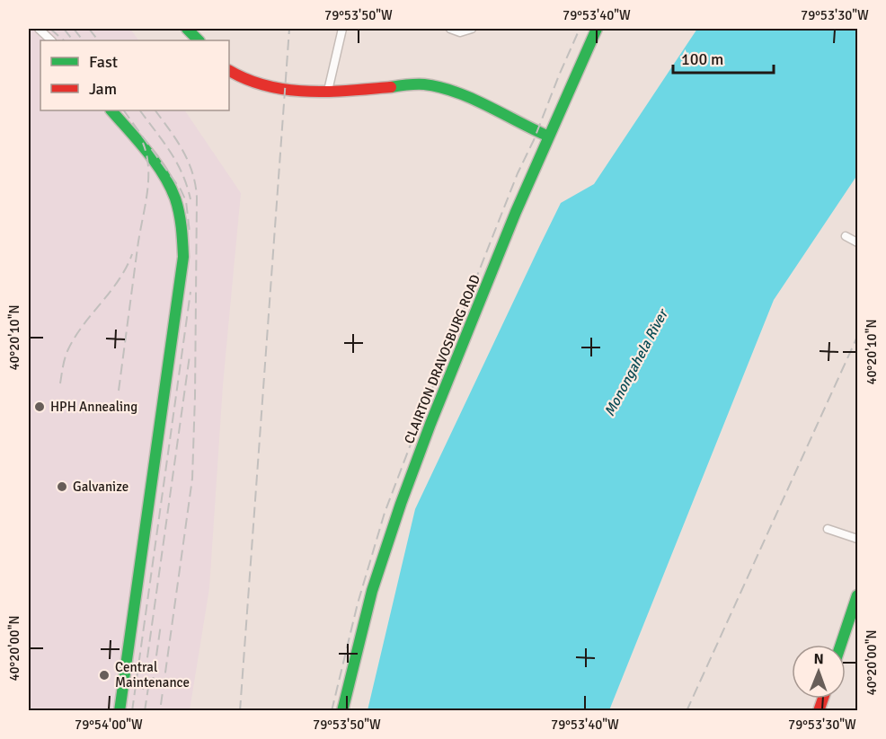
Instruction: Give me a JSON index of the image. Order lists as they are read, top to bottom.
{
  "streets": {
    "street": ["CLAIRTON DRAVOSBURG ROAD"]
  },
  "water": ["Monongahela River"],
  "places": ["HPH Annealing", "Galvanize", "Central Maintenance"],
  "legend": ["Fast", "Jam"],
  "scale_bar": "100 m",
  "north": "top",
  "coordinates": [
    "79°53'50\"W",
    "79°53'40\"W",
    "79°53'30\"W",
    "40°20'10\"N",
    "40°20'00\"N",
    "79°54'00\"W"
  ]
}
